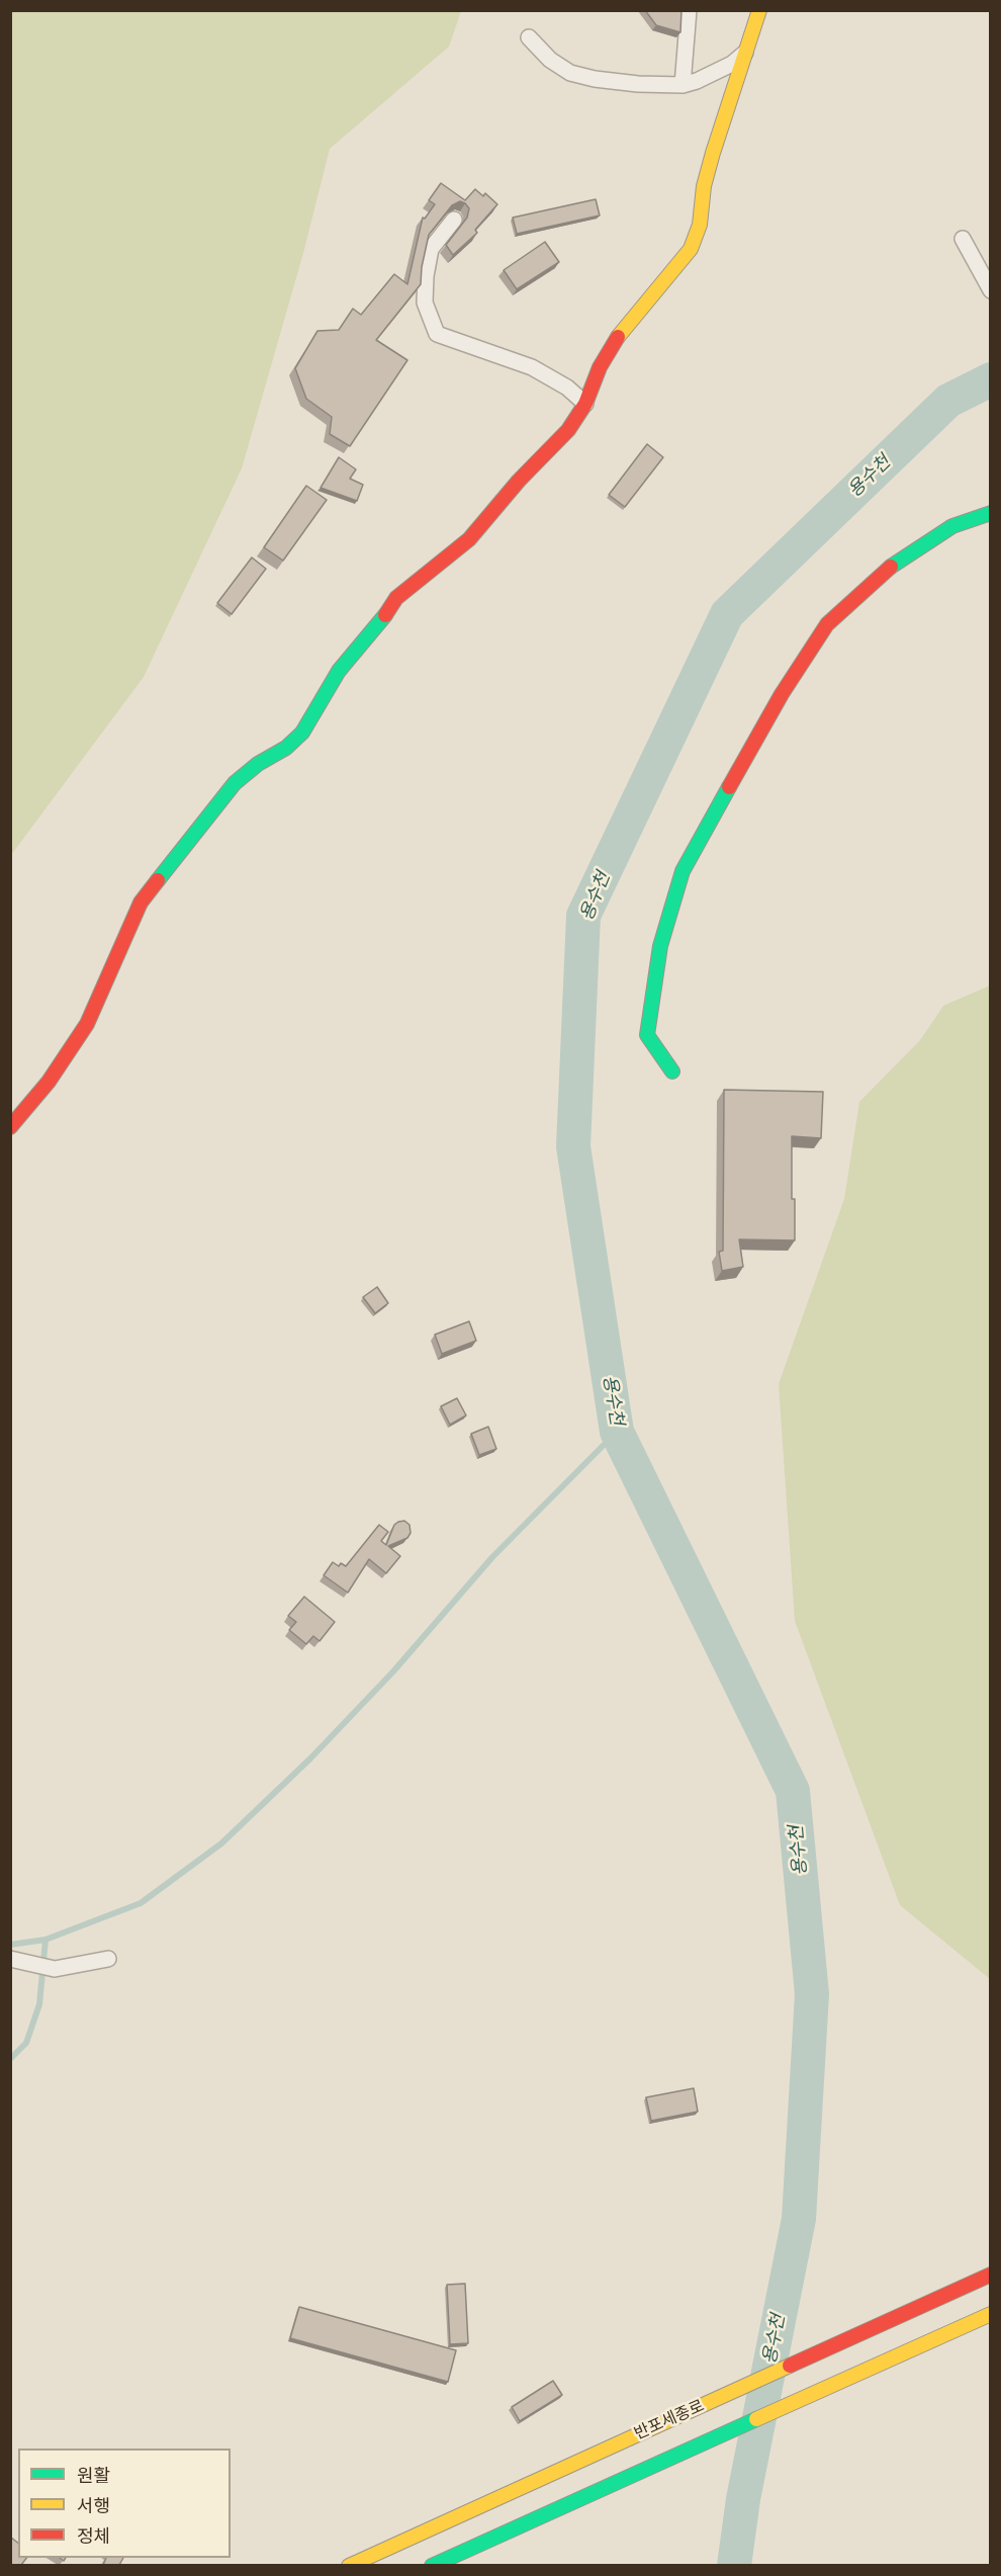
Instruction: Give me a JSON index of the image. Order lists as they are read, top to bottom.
{
  "streets": {
    "main road": ["반포세종로"]
  },
  "water": ["용수천"],
  "legend": ["원활", "서행", "정체"]
}
